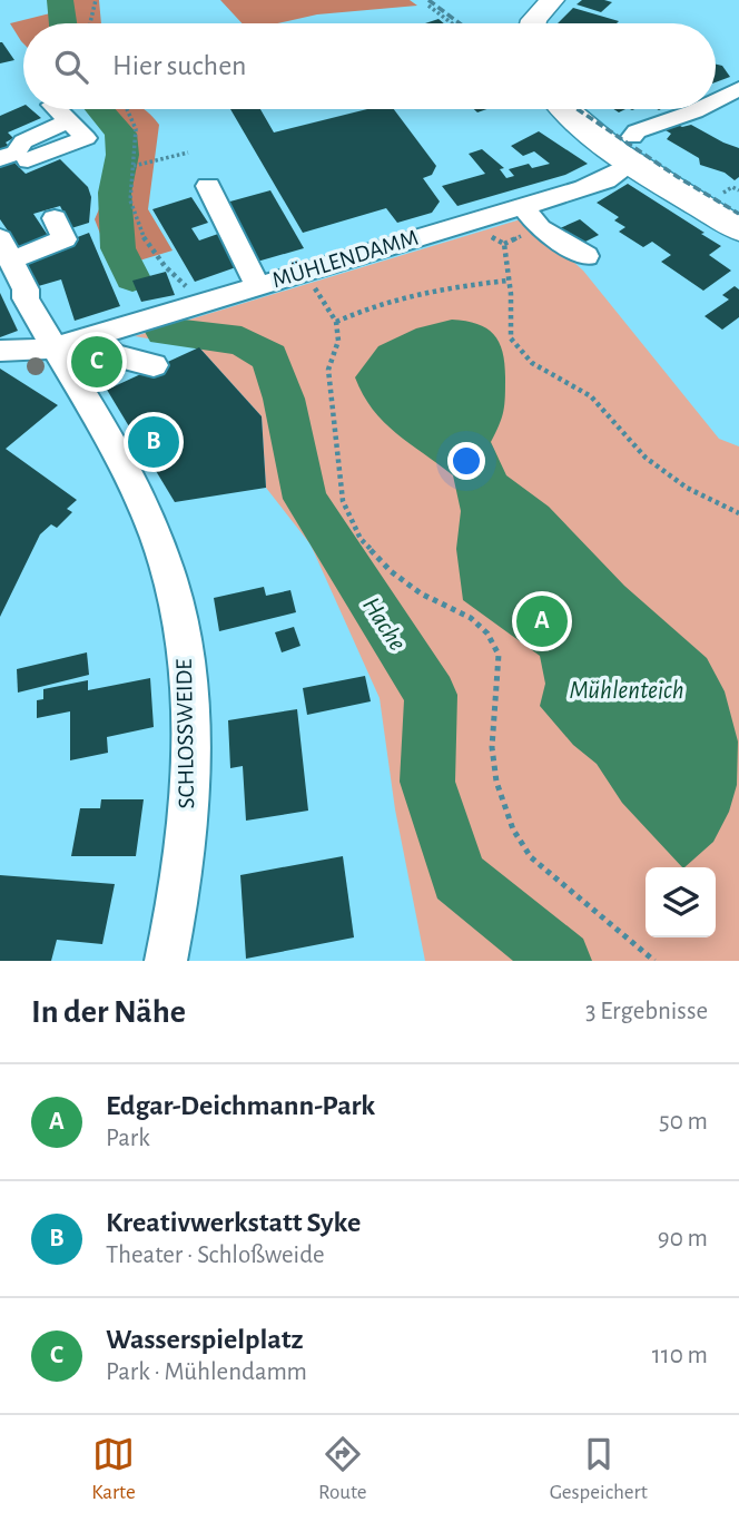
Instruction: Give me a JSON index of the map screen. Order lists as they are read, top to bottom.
{
  "streets": {
    "street": ["MÜHLENDAMM", "SCHLOSSWEIDE"]
  },
  "crossings": [
    ["MÜHLENDAMM", "SCHLOSSWEIDE"]
  ],
  "water": ["Hache", "Mühlenteich"],
  "page": {
    "search": "Hier suchen",
    "pins": ["C", "B", "A"],
    "heading": ["In der Nähe", "3 Ergebnisse"],
    "list": [
      {
        "mark": "A",
        "name": "Edgar-Deichmann-Park",
        "note": "Park",
        "value": "50 m"
      },
      {
        "mark": "B",
        "name": "Kreativwerkstatt Syke",
        "note": "Theater · Schloßweide",
        "value": "90 m"
      },
      {
        "mark": "C",
        "name": "Wasserspielplatz",
        "note": "Park · Mühlendamm",
        "value": "110 m"
      }
    ],
    "nav": ["Karte", "Route", "Gespeichert"]
  }
}
